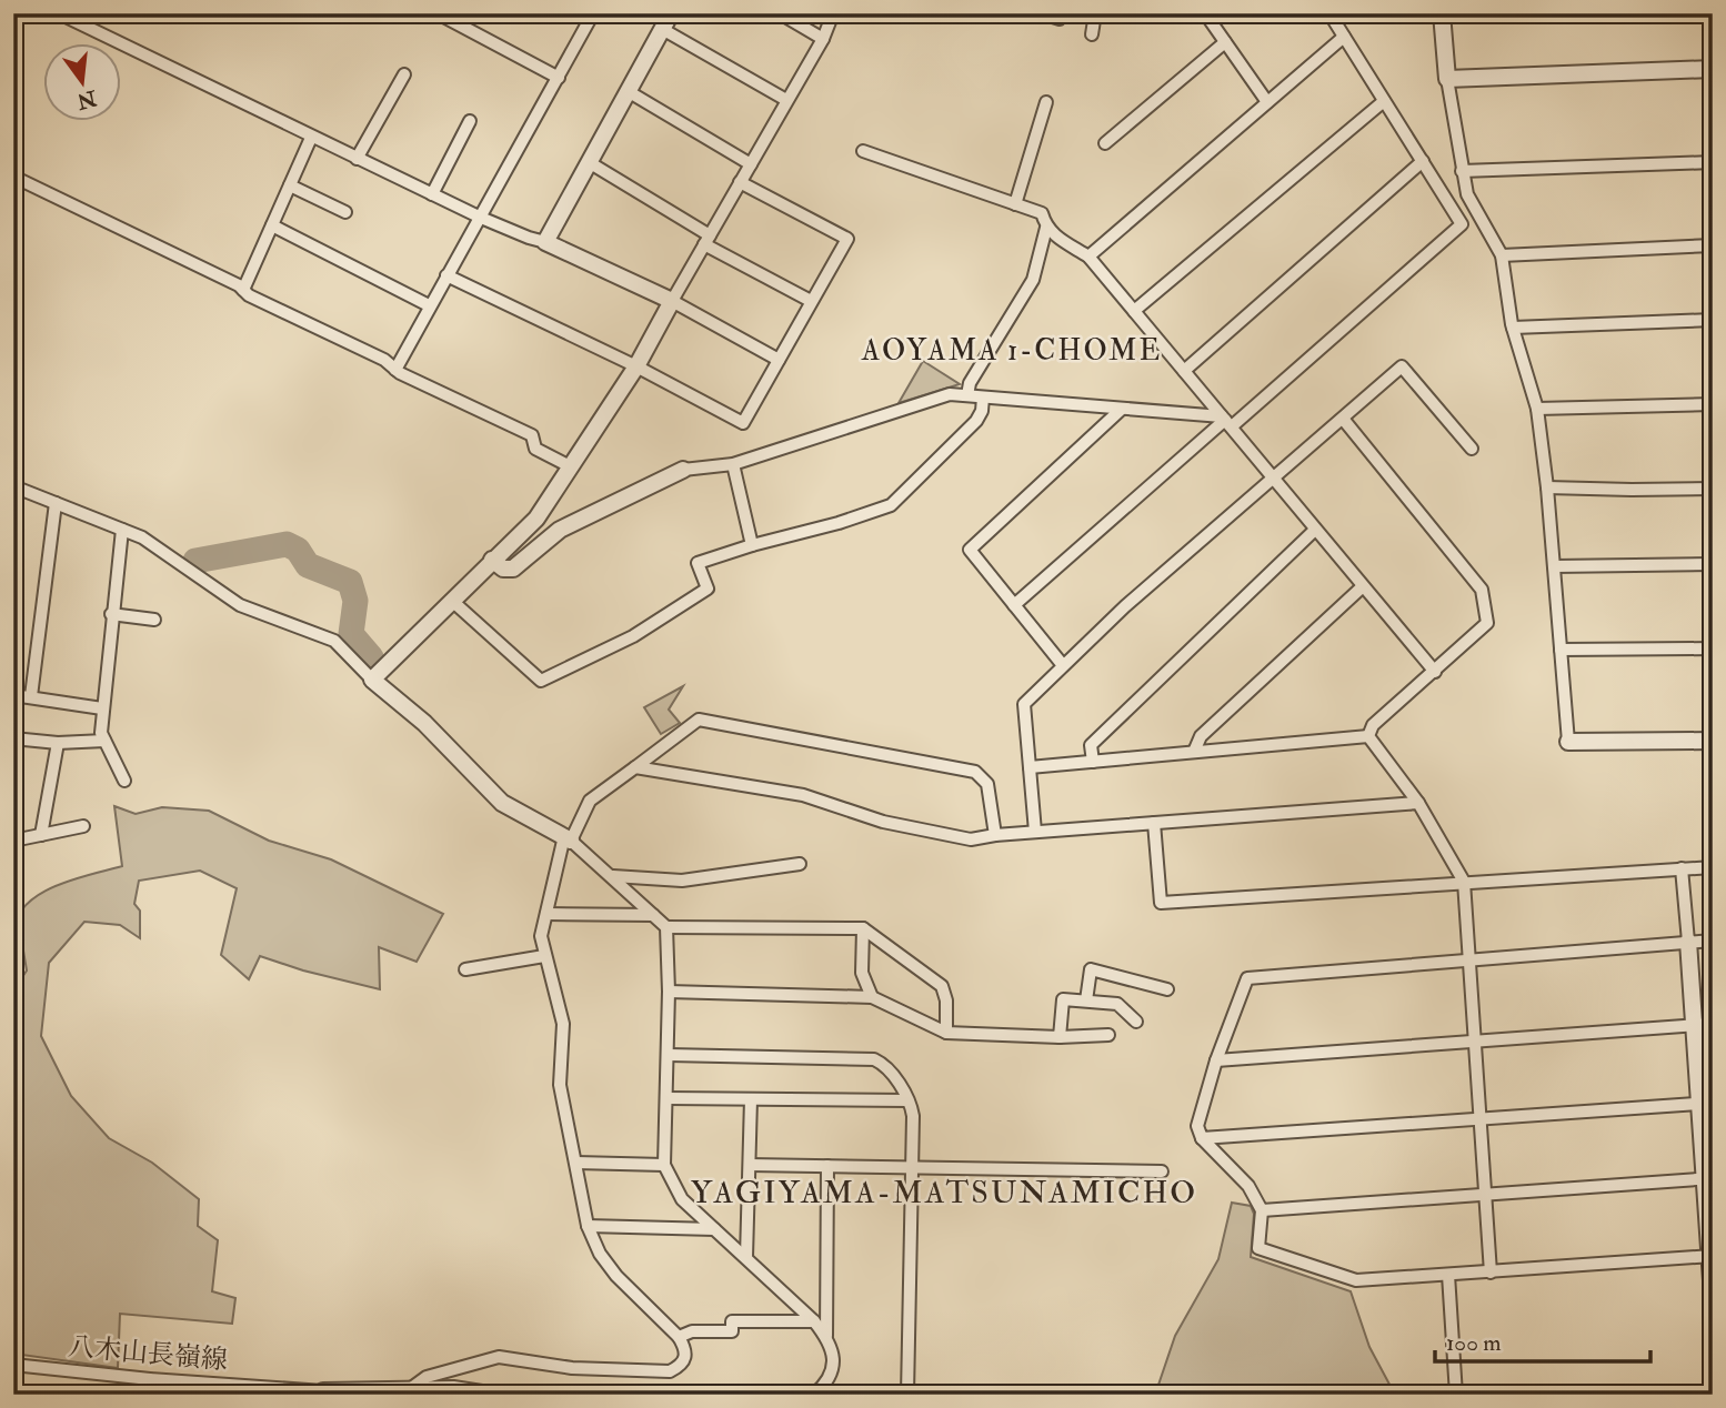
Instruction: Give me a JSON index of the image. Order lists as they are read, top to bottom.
{
  "streets": {
    "street": ["八木山長嶺線"]
  },
  "districts": ["AOYAMA 1-CHOME", "YAGIYAMA-MATSUNAMICHO"],
  "scale_bar": "100 m",
  "north": "bottom"
}
